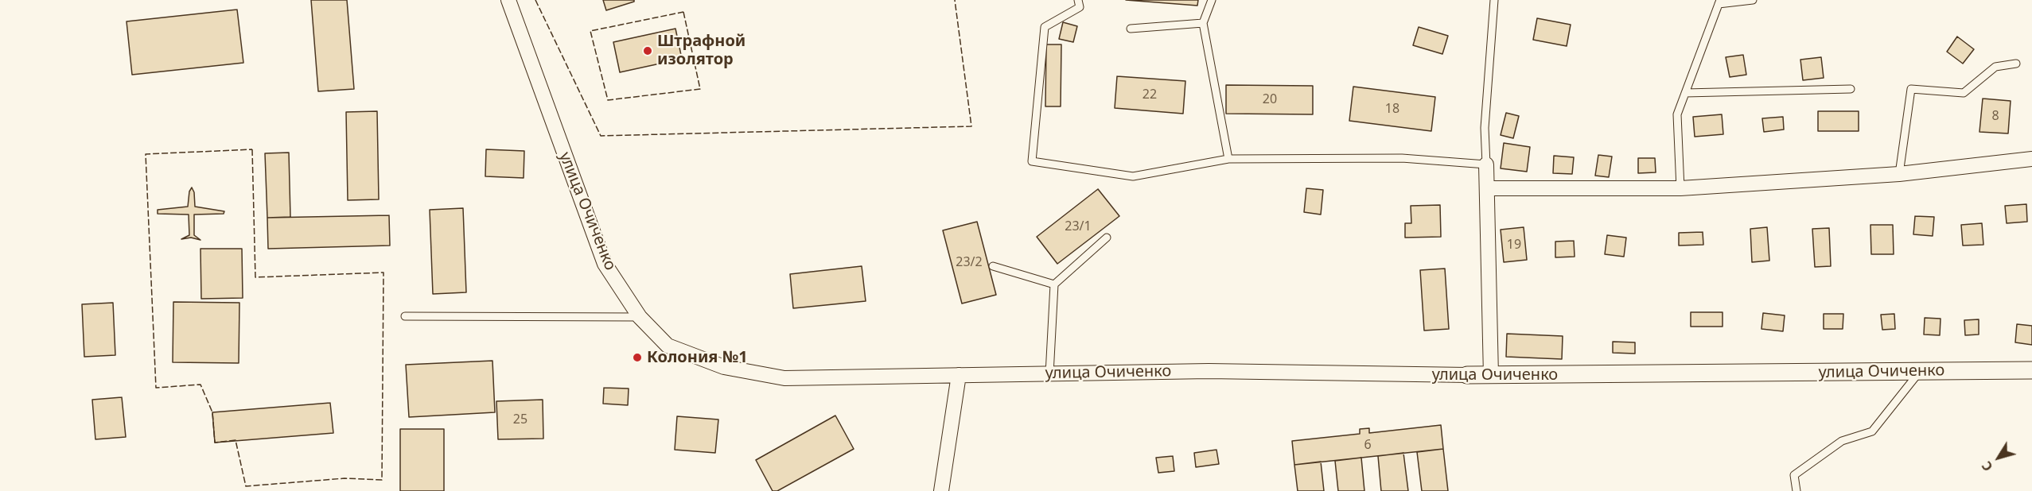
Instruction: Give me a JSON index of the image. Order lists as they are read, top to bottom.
{
  "streets": {
    "street": ["улица Очиченко"]
  },
  "places": ["Штрафной изолятор", "Колония №1"],
  "house_numbers": [
    "22",
    "20",
    "18",
    "8",
    "23/1",
    "19",
    "23/2",
    "25",
    "6"
  ],
  "north": "bottom left"
}
